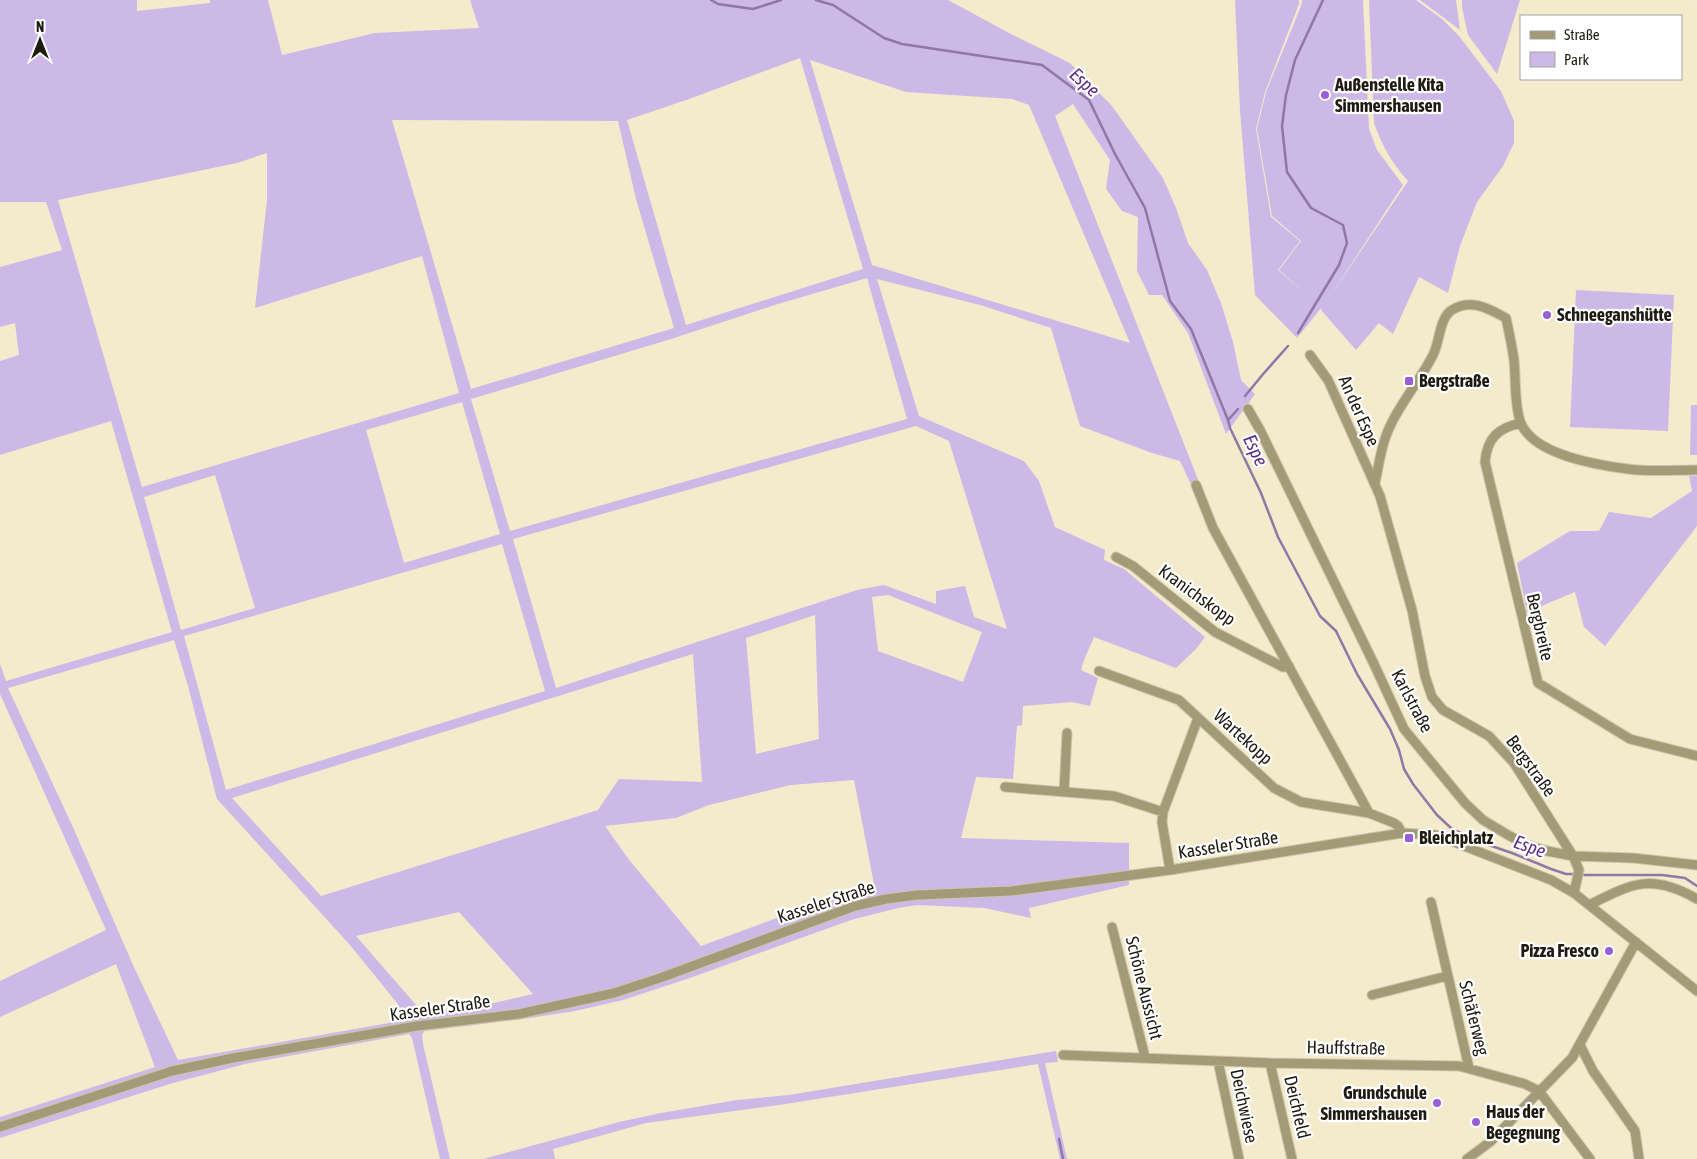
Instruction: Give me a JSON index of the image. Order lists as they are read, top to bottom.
{
  "streets": {
    "street": [
      "An der Espe",
      "Kranichskopp",
      "Bergbreite",
      "Karlstraße",
      "Wartekopp",
      "Bergstraße",
      "Kasseler Straße",
      "Schöne Aussicht",
      "Schäferweg",
      "Hauffstraße",
      "Deichwiese",
      "Deichfeld"
    ]
  },
  "crossings": [
    ["An der Espe", "Bergstraße"],
    ["Karlstraße", "Bergstraße"],
    ["Bergstraße", "Kasseler Straße"],
    ["Schöne Aussicht", "Hauffstraße"],
    ["Schäferweg", "Hauffstraße"],
    ["Hauffstraße", "Deichwiese"],
    ["Hauffstraße", "Deichfeld"]
  ],
  "water": ["Espe"],
  "places": {
    "other": [
      "Außenstelle Kita Simmershausen",
      "Schneeganshütte",
      "Pizza Fresco",
      "Grundschule Simmershausen",
      "Haus der Begegnung"
    ],
    "transit": ["Bergstraße", "Bleichplatz"]
  },
  "legend": ["Straße", "Park"],
  "north": "top"
}
